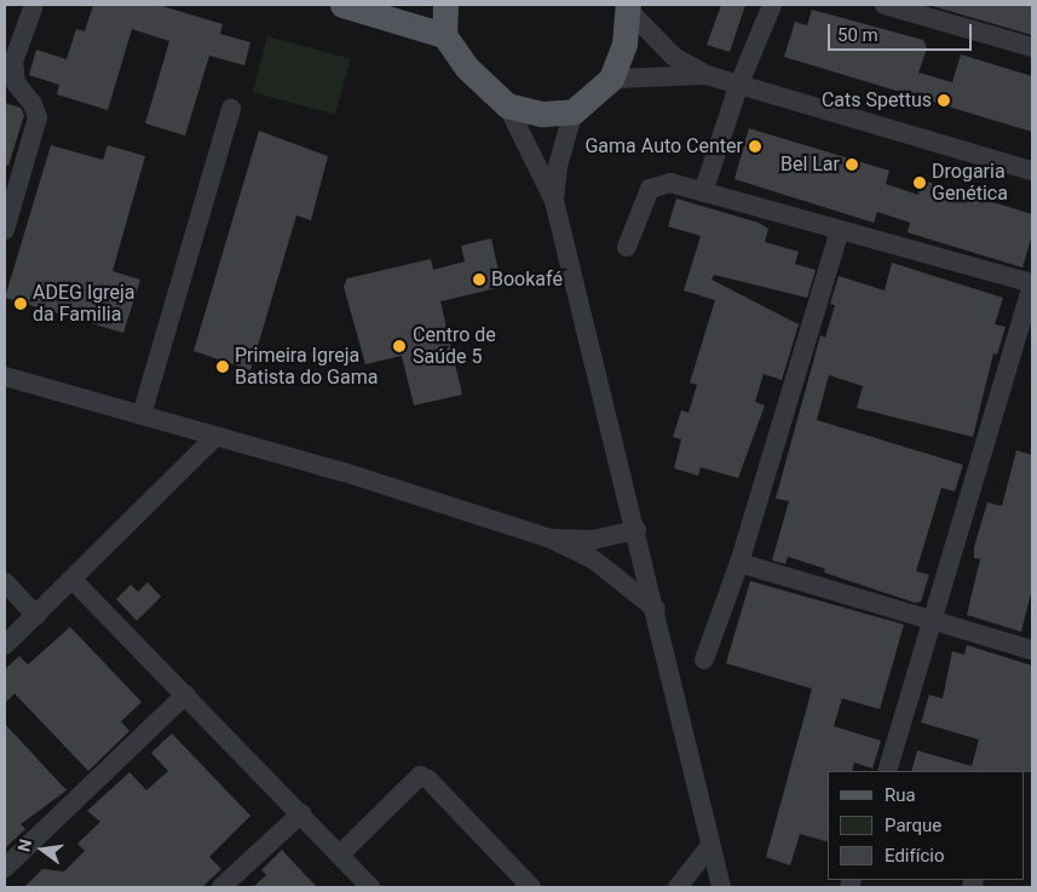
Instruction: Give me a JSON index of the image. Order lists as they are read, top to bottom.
{
  "places": [
    "Cats Spettus",
    "Gama Auto Center",
    "Bel Lar",
    "Drogaria Genética",
    "Bookafé",
    "ADEG Igreja da Familia",
    "Centro de Saúde 5",
    "Primeira Igreja Batista do Gama"
  ],
  "legend": ["Rua", "Parque", "Edifício"],
  "scale_bar": "50 m",
  "north": "left"
}
